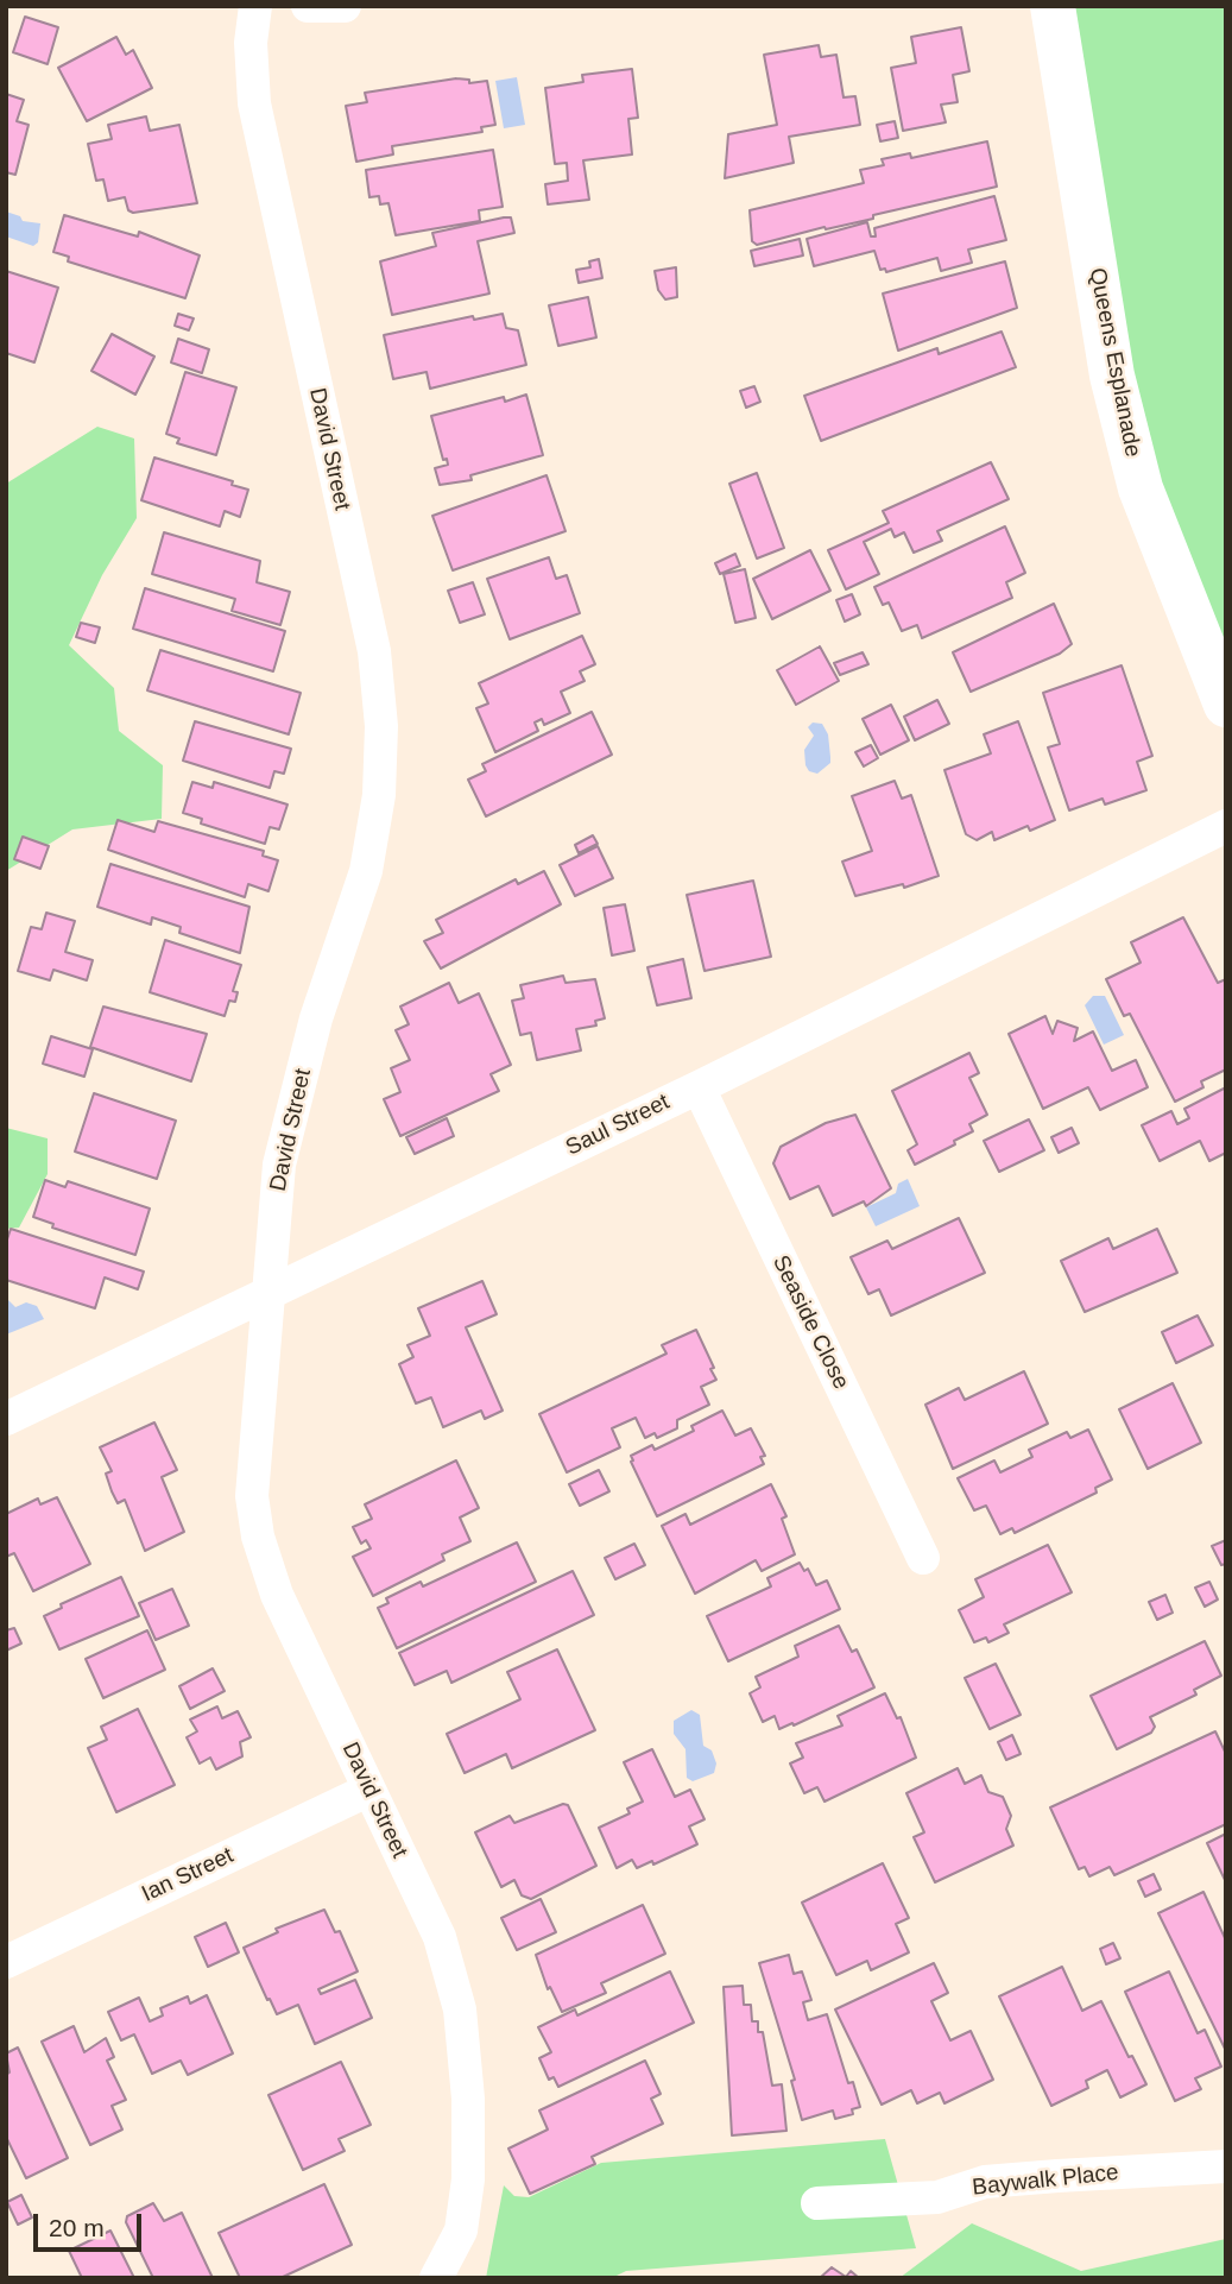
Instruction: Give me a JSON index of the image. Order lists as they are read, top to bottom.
{
  "streets": {
    "street": [
      "Queens Esplanade",
      "David Street",
      "Saul Street",
      "Seaside Close",
      "Ian Street",
      "Baywalk Place"
    ]
  },
  "crossings": [
    ["David Street", "Saul Street"],
    ["David Street", "Ian Street"],
    ["Saul Street", "Seaside Close"]
  ],
  "scale_bar": "20 m"
}
